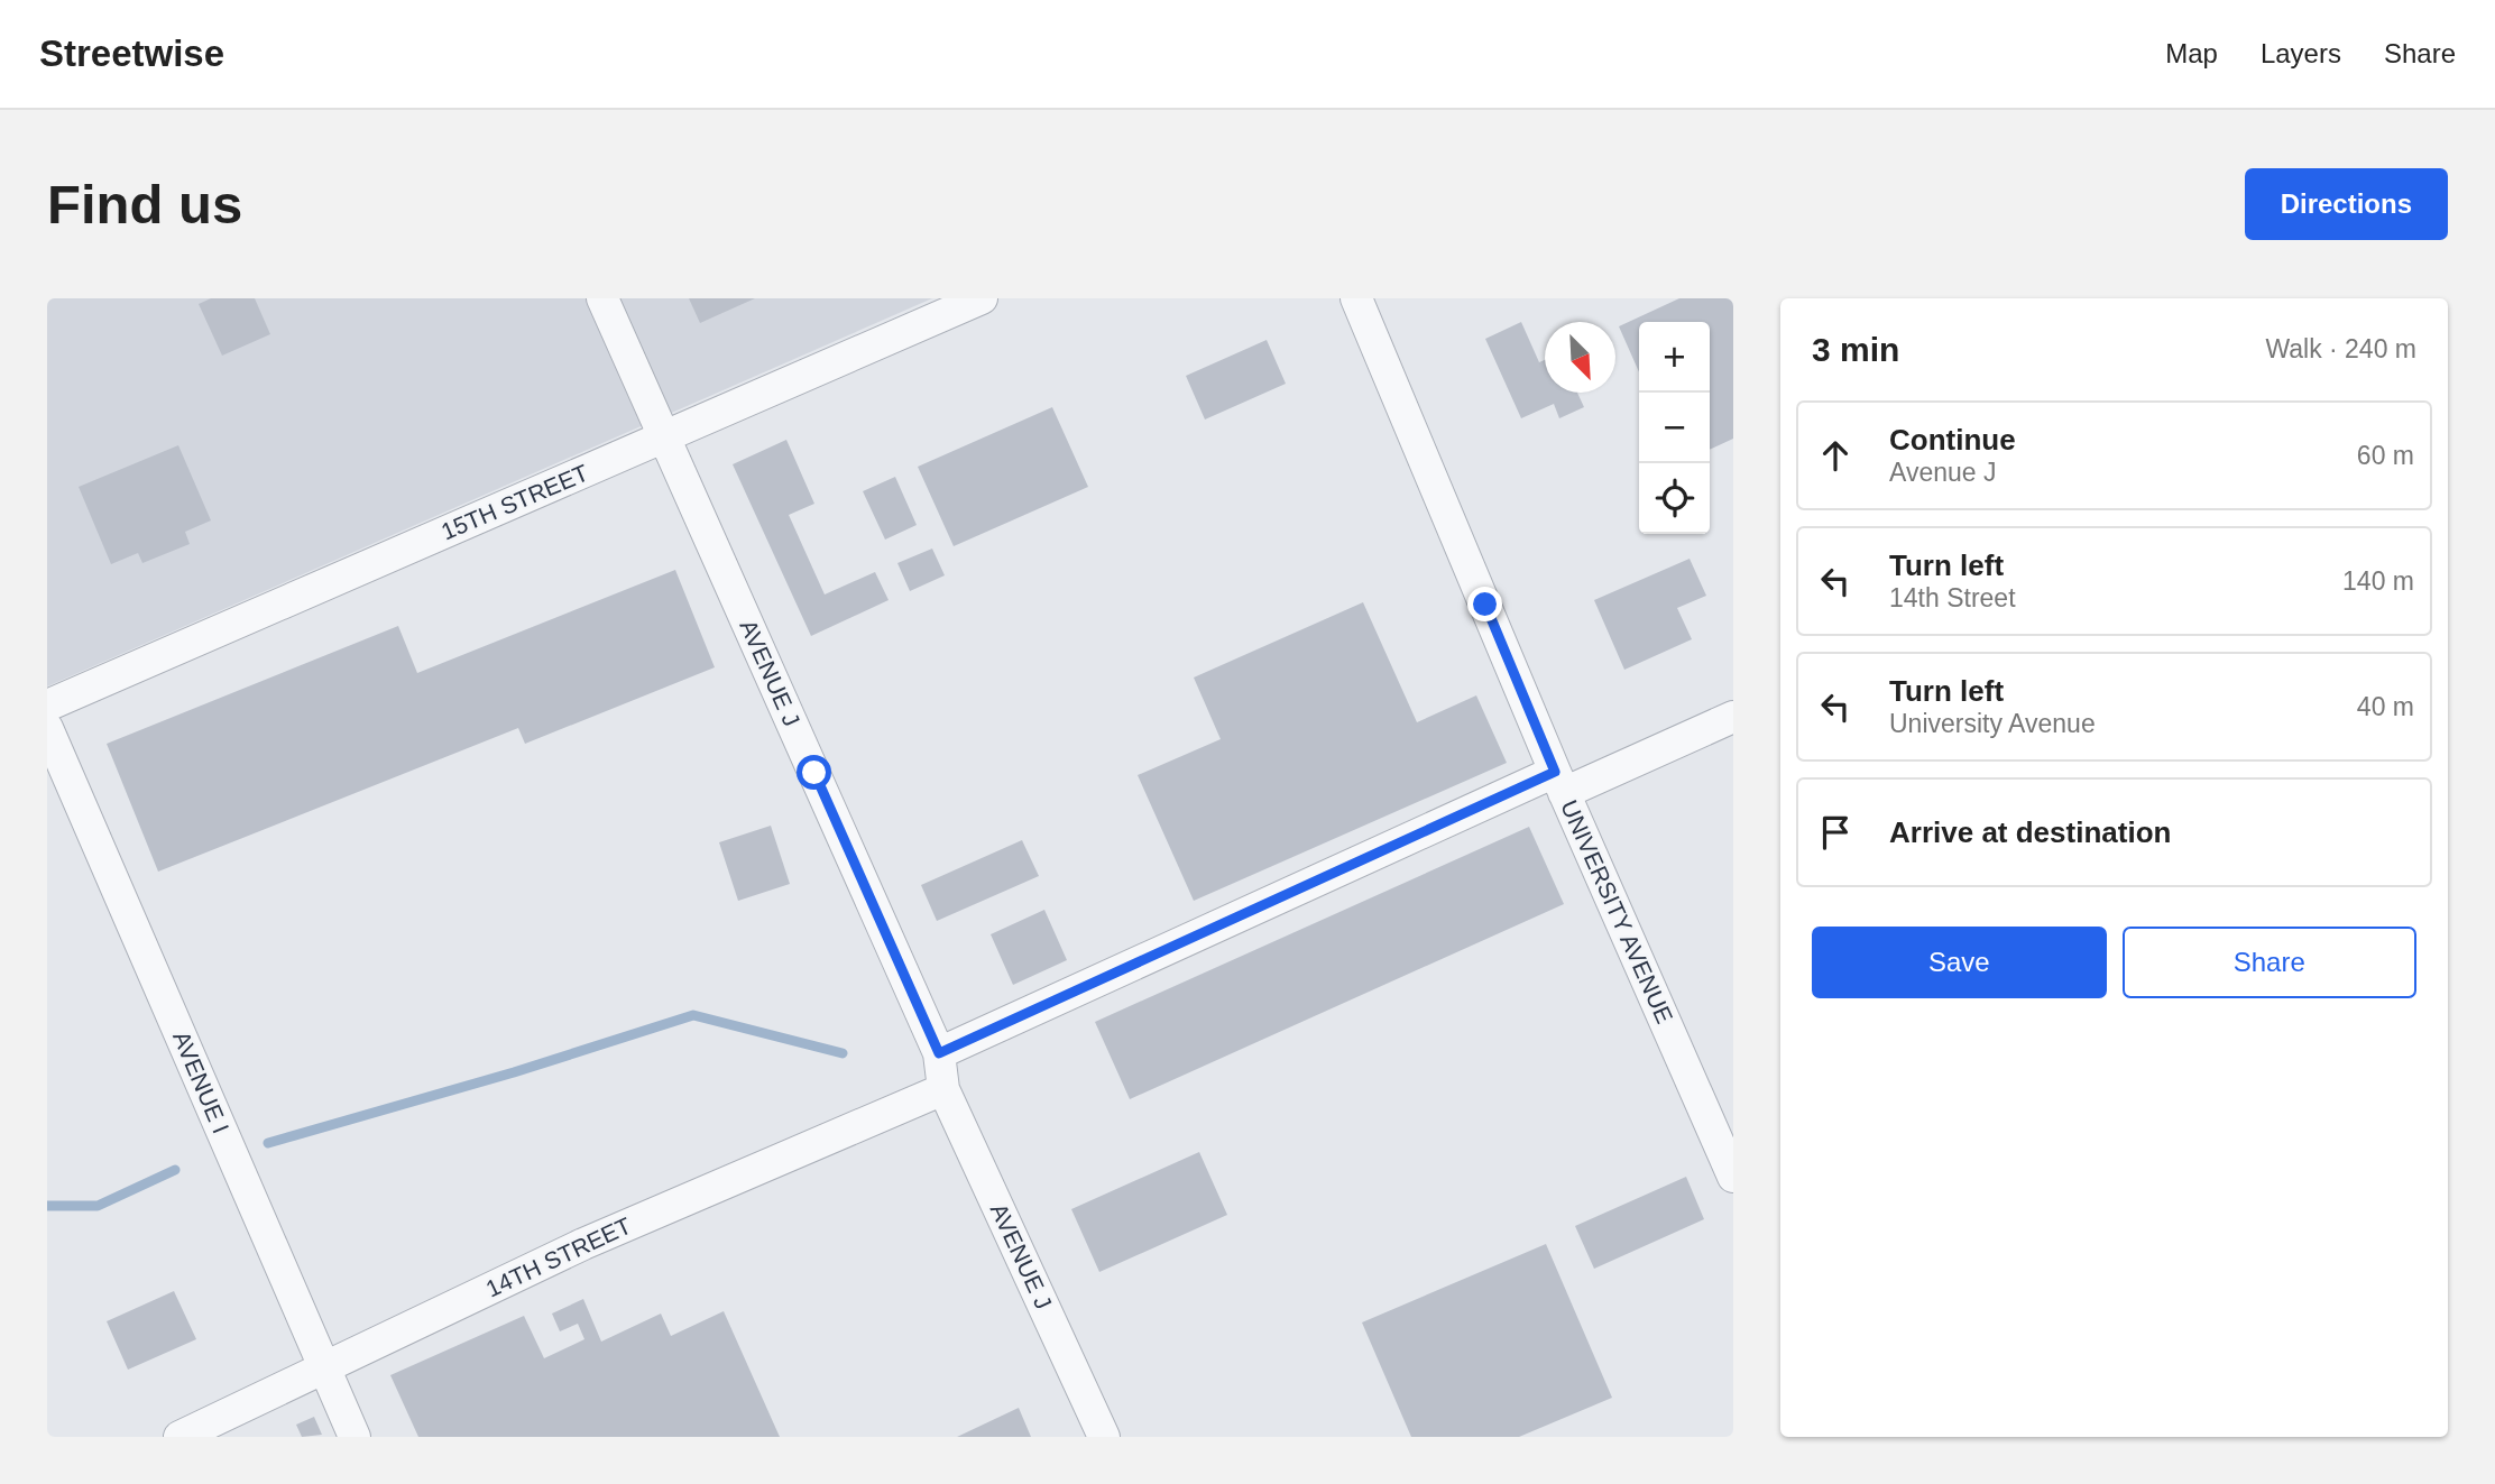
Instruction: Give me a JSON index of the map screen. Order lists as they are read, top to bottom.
{
  "streets": {
    "street": [
      "15TH STREET",
      "AVENUE J",
      "UNIVERSITY AVENUE",
      "AVENUE I",
      "14TH STREET"
    ]
  },
  "crossings": [
    ["15TH STREET", "AVENUE J"],
    ["AVENUE J", "14TH STREET"],
    ["AVENUE I", "14TH STREET"]
  ],
  "north": "bottom right",
  "page": {
    "header": "Streetwise",
    "nav": ["Map", "Layers", "Share"],
    "buttons": [
      "Directions",
      ["Save", "Share"]
    ],
    "title": "Find us",
    "heading": ["3 min", "Walk · 240 m"],
    "map_buttons": ["+", "−"],
    "list": [
      ["Continue", "Avenue J", "60 m"],
      ["Turn left", "14th Street", "140 m"],
      ["Turn left", "University Avenue", "40 m"],
      "Arrive at destination"
    ]
  }
}
